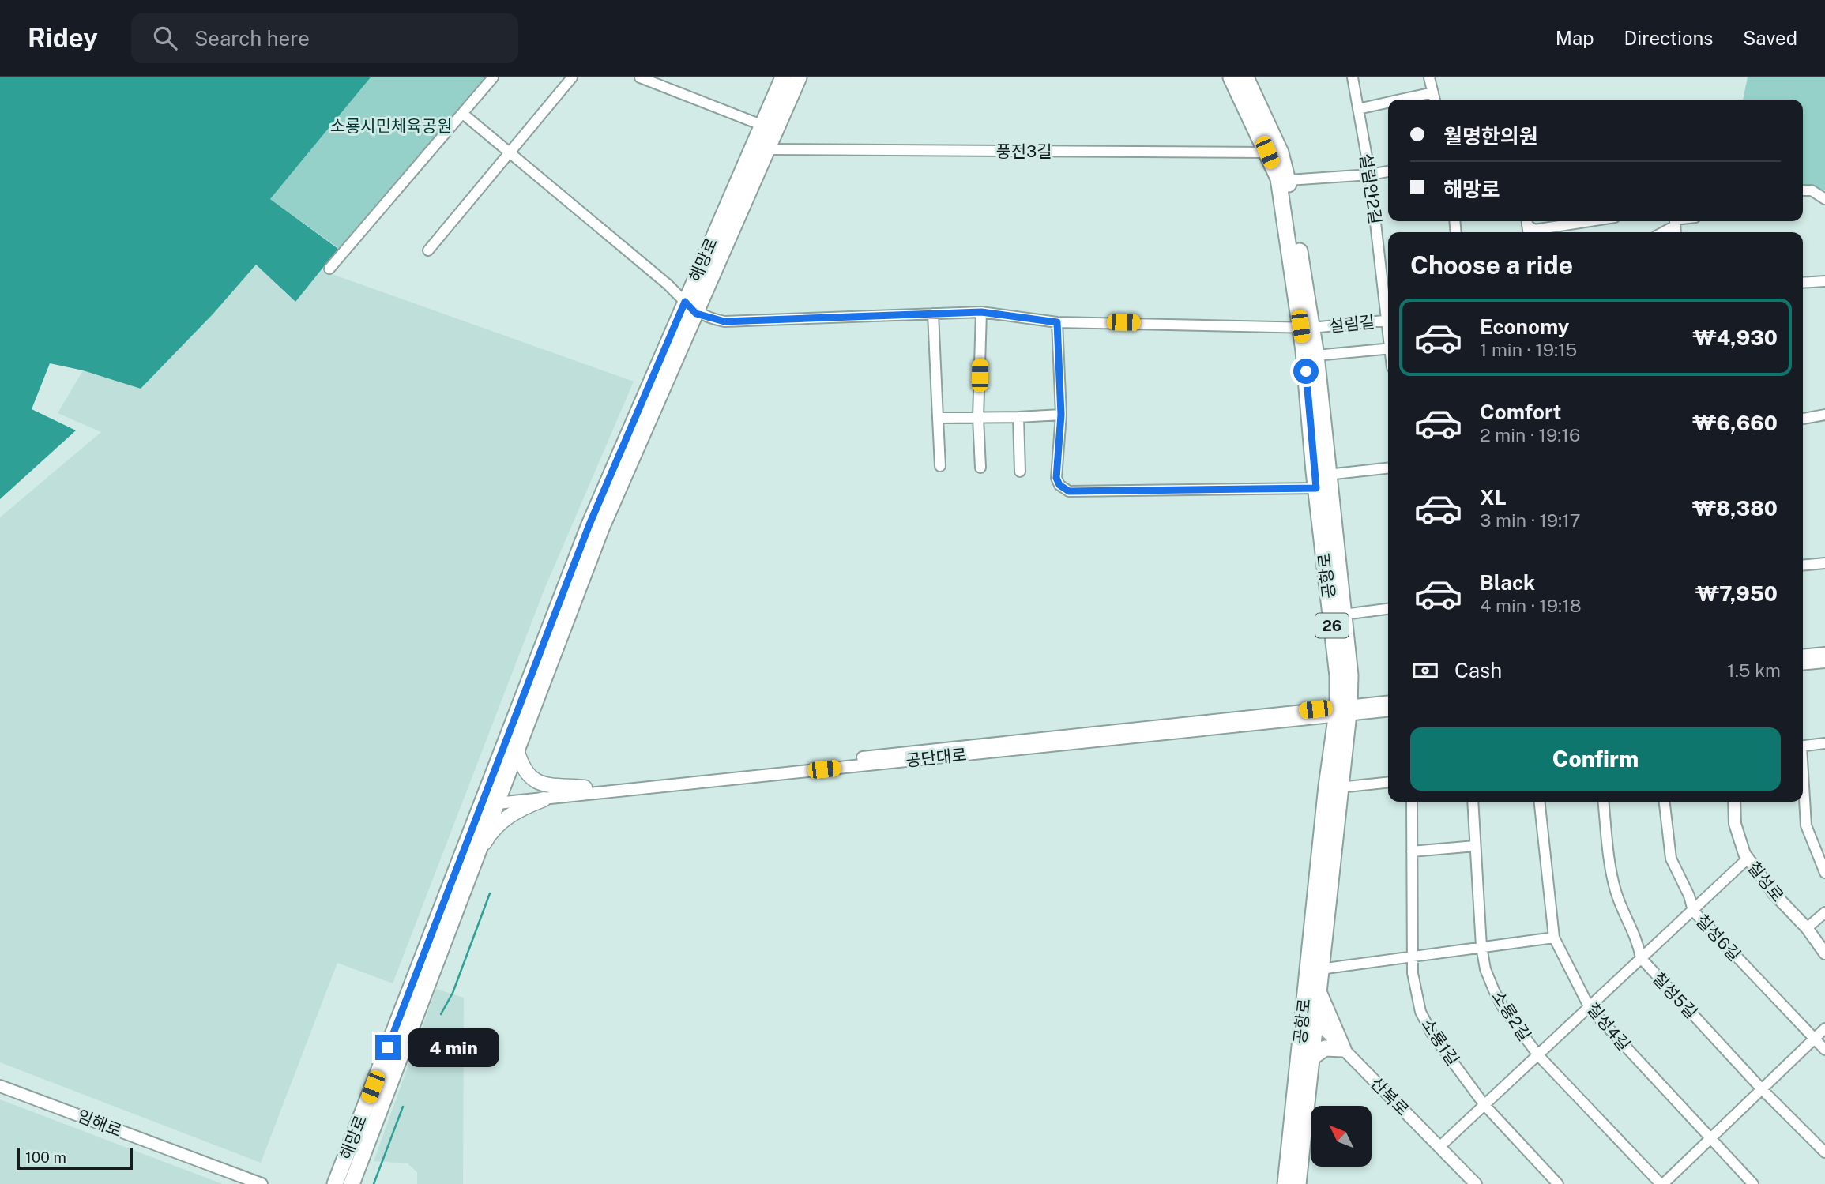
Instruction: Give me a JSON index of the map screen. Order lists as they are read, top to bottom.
{
  "streets": {
    "main road": ["해망로", "공항로", "26"],
    "street": [
      "풍전3길",
      "설림안2길",
      "설림길",
      "공단대로",
      "칠성로",
      "칠성6길",
      "칠성5길",
      "소룡2길",
      "칠성4길",
      "소룡1길",
      "산북로",
      "임해로"
    ]
  },
  "crossings": [
    ["풍전3길", "해망로"],
    ["풍전3길", "공항로"],
    ["해망로", "설림길"],
    ["해망로", "공단대로"],
    ["설림길", "공항로"],
    ["공항로", "공단대로"],
    ["공항로", "산북로"]
  ],
  "parks": ["소룡시민체육공원"],
  "scale_bar": "100 m",
  "north": "top left",
  "page": {
    "header": "Ridey",
    "search": "Search here",
    "nav": ["Map", "Directions", "Saved"],
    "banner": ["월명한의원", "해망로"],
    "heading": "Choose a ride",
    "list": [
      {
        "name": "Economy",
        "note": "1 min · 19:15",
        "value": "₩4,930"
      },
      {
        "name": "Comfort",
        "note": "2 min · 19:16",
        "value": "₩6,660"
      },
      {
        "name": "XL",
        "note": "3 min · 19:17",
        "value": "₩8,380"
      },
      {
        "name": "Black",
        "note": "4 min · 19:18",
        "value": "₩7,950"
      }
    ],
    "pay": ["Cash", "1.5 km"],
    "buttons": "Confirm",
    "bubble": "4 min",
    "scale": "100 m"
  }
}
